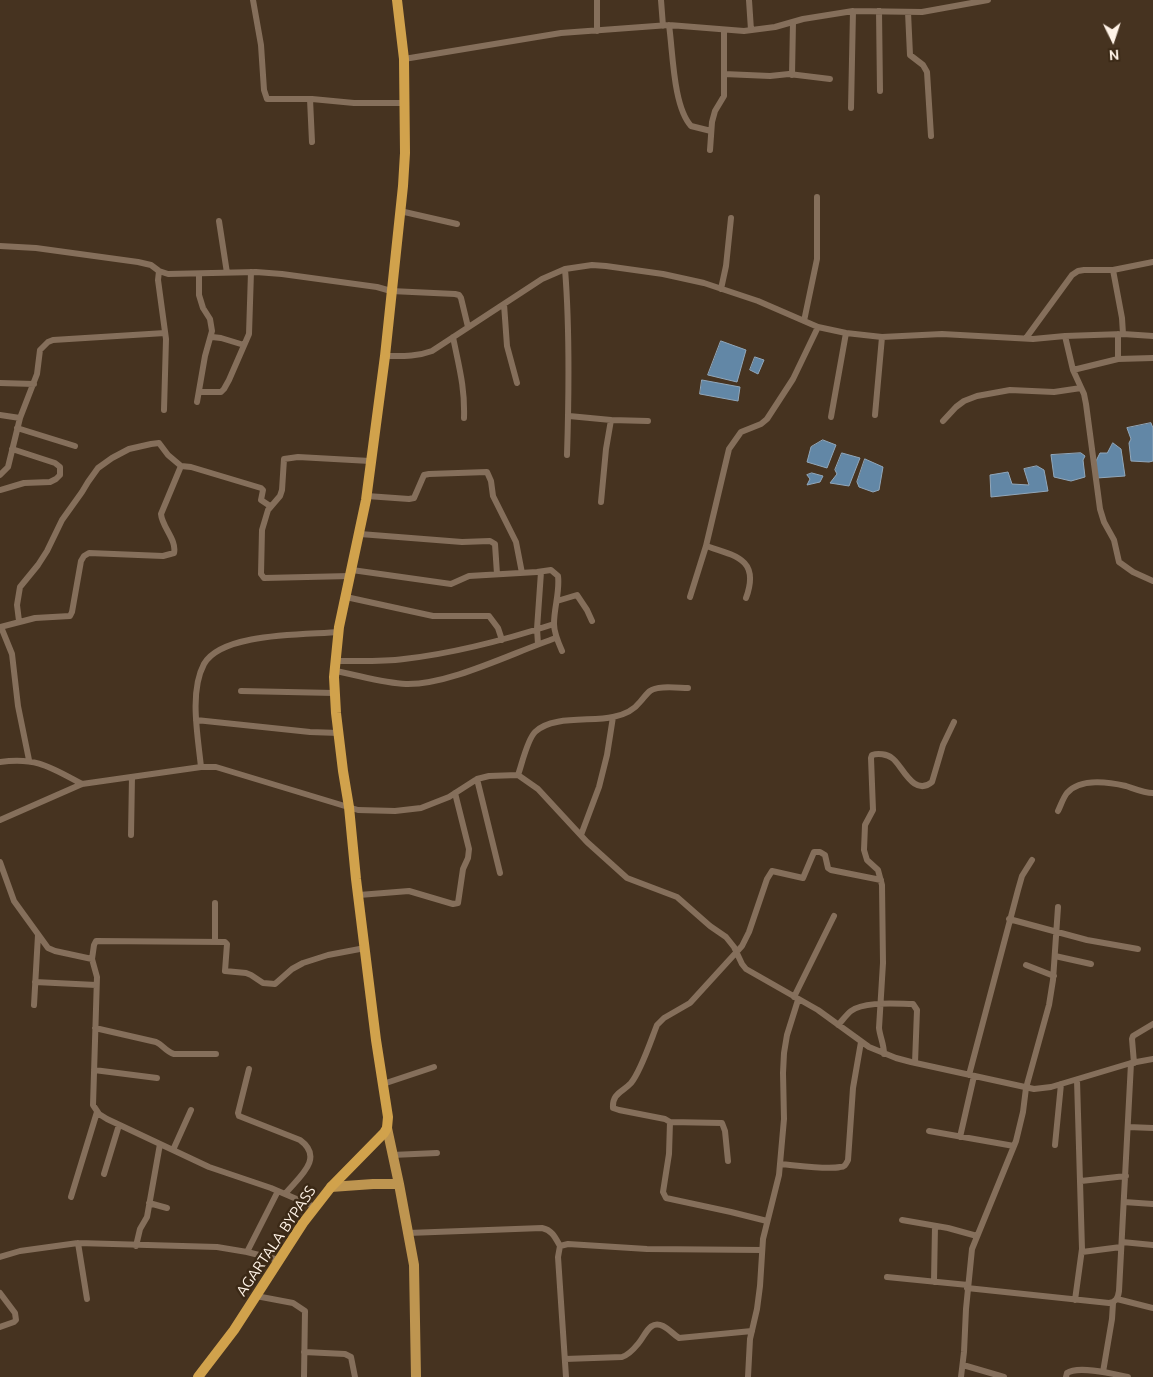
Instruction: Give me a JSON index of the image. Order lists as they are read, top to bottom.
{
  "streets": {
    "highway": ["AGARTALA BYPASS"]
  },
  "north": "bottom"
}
